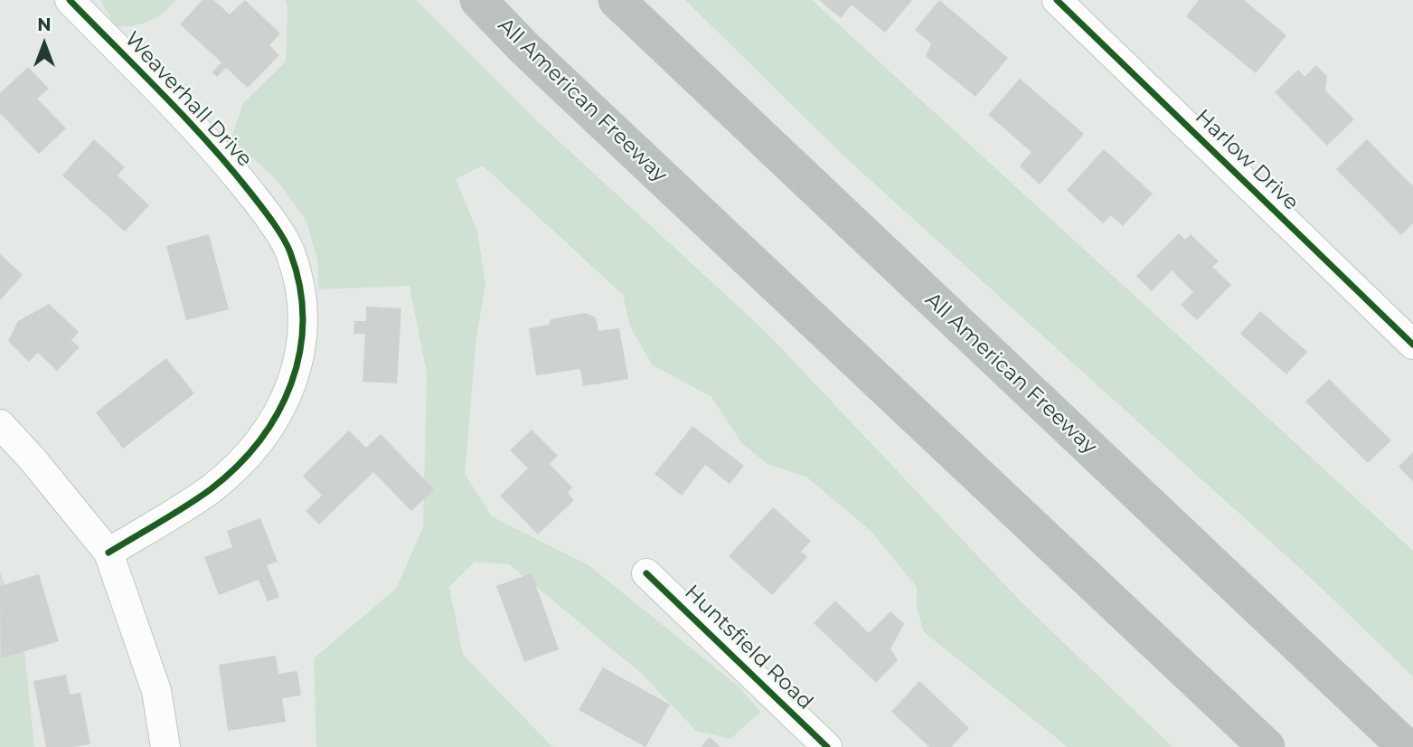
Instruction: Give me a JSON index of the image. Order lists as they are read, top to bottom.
{
  "streets": {
    "highway": ["All American Freeway"],
    "street": ["Weaverhall Drive", "Harlow Drive", "Huntsfield Road"]
  },
  "north": "top"
}
